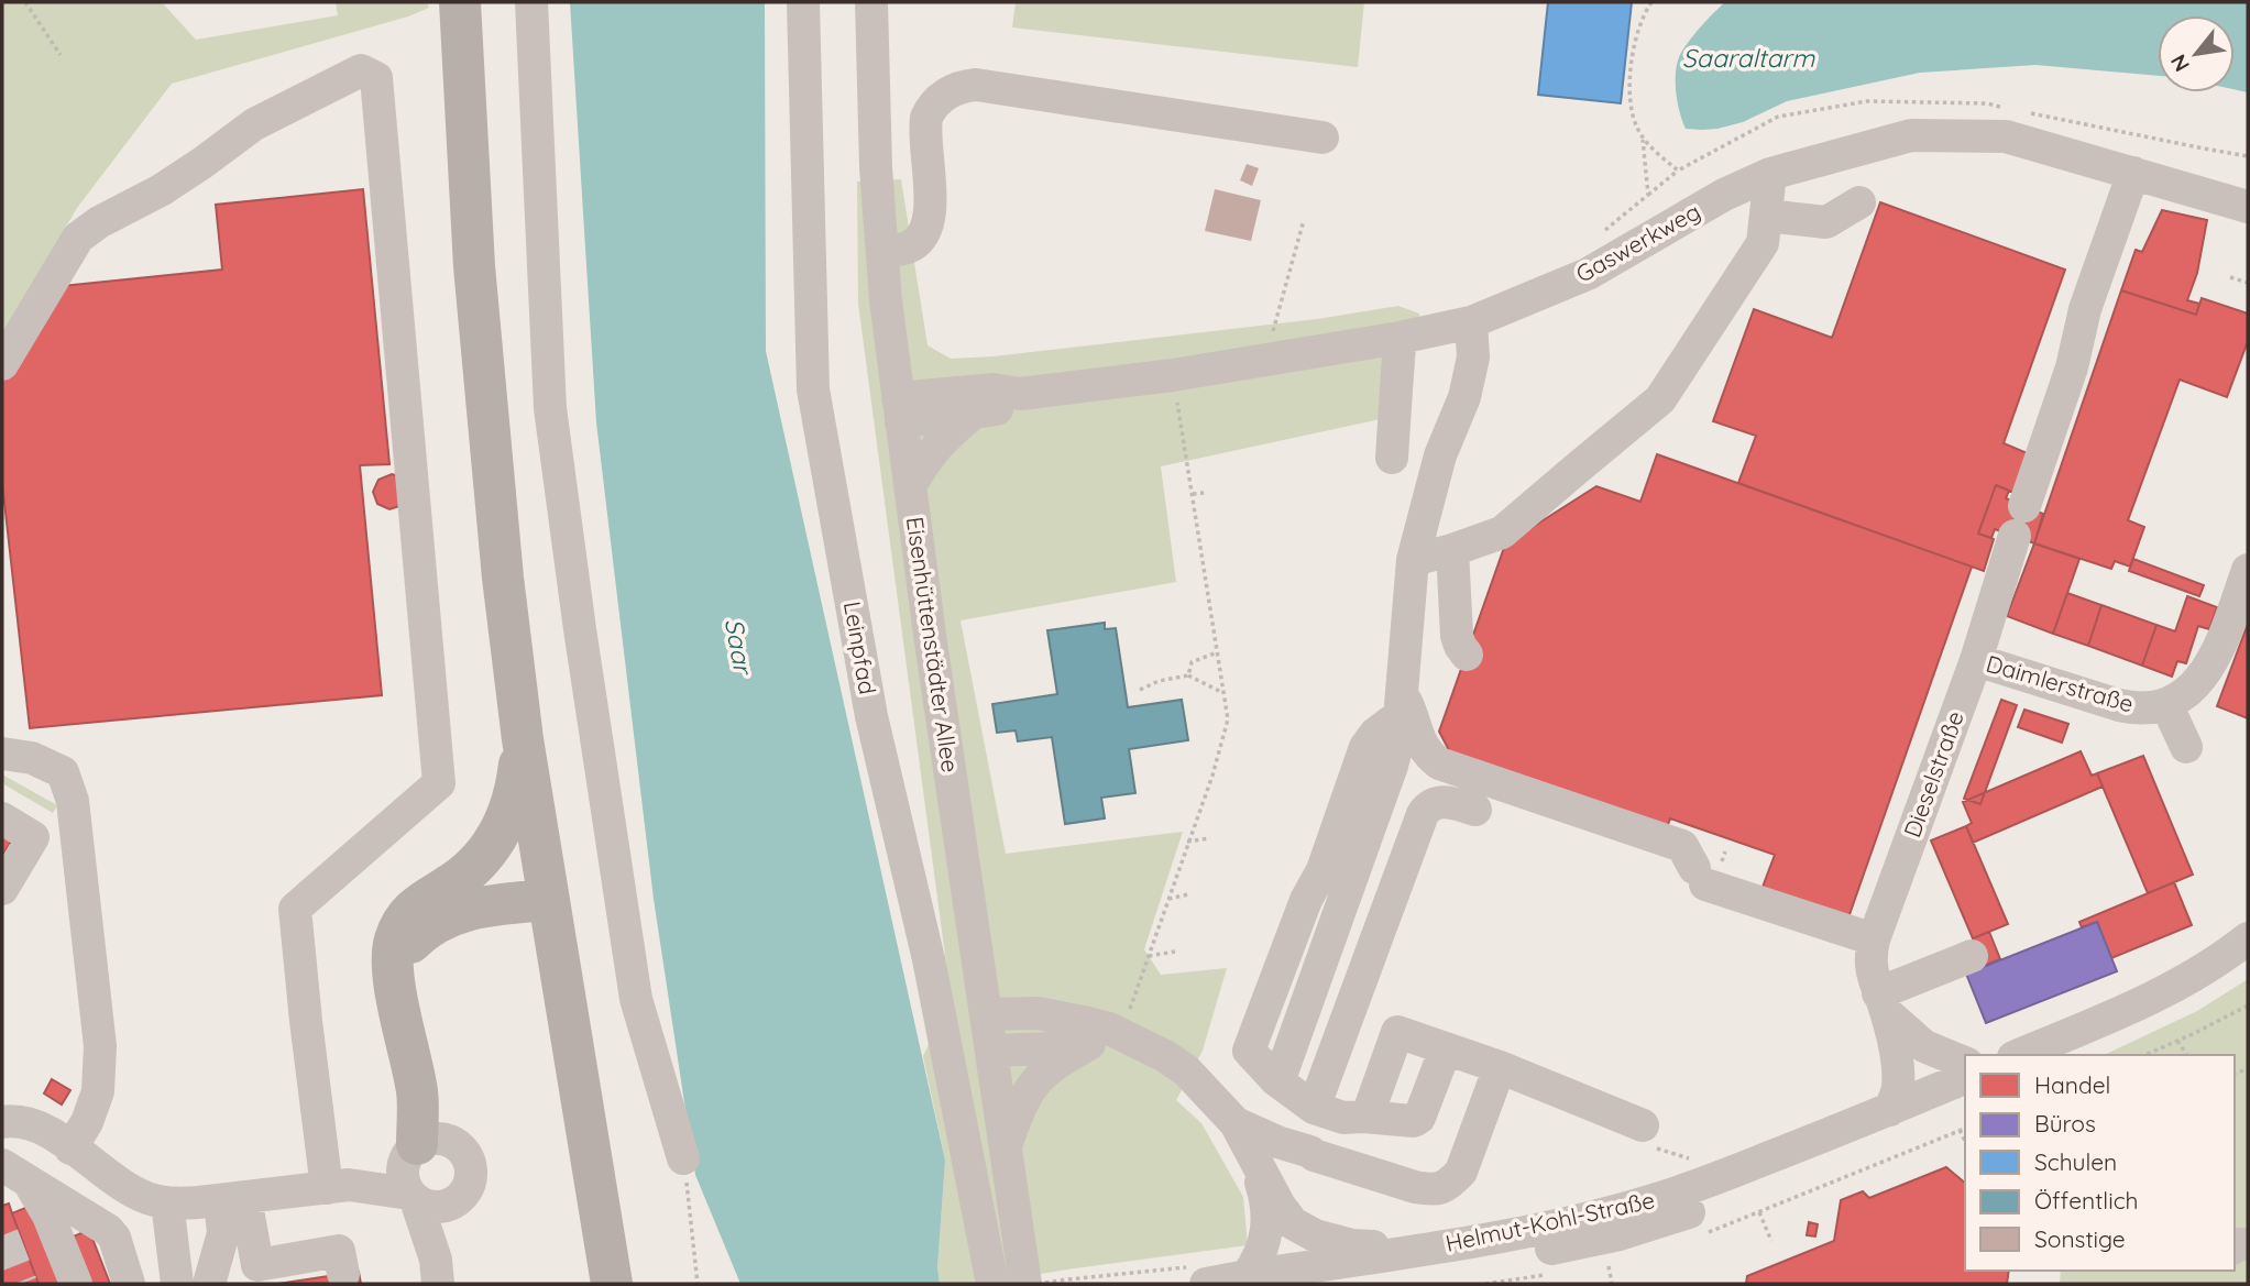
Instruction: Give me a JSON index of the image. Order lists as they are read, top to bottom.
{
  "streets": {
    "street": [
      "Gaswerkweg",
      "Eisenhüttenstädter Allee",
      "Leinpfad",
      "Daimlerstraße",
      "Dieselstraße",
      "Helmut-Kohl-Straße"
    ]
  },
  "crossings": [
    ["Gaswerkweg", "Eisenhüttenstädter Allee"],
    ["Gaswerkweg", "Dieselstraße"],
    ["Daimlerstraße", "Dieselstraße"],
    ["Dieselstraße", "Helmut-Kohl-Straße"]
  ],
  "water": ["Saaraltarm", "Saar"],
  "legend": [
    "Handel",
    "Büros",
    "Schulen",
    "Öffentlich",
    "Sonstige"
  ],
  "north": "bottom left"
}
